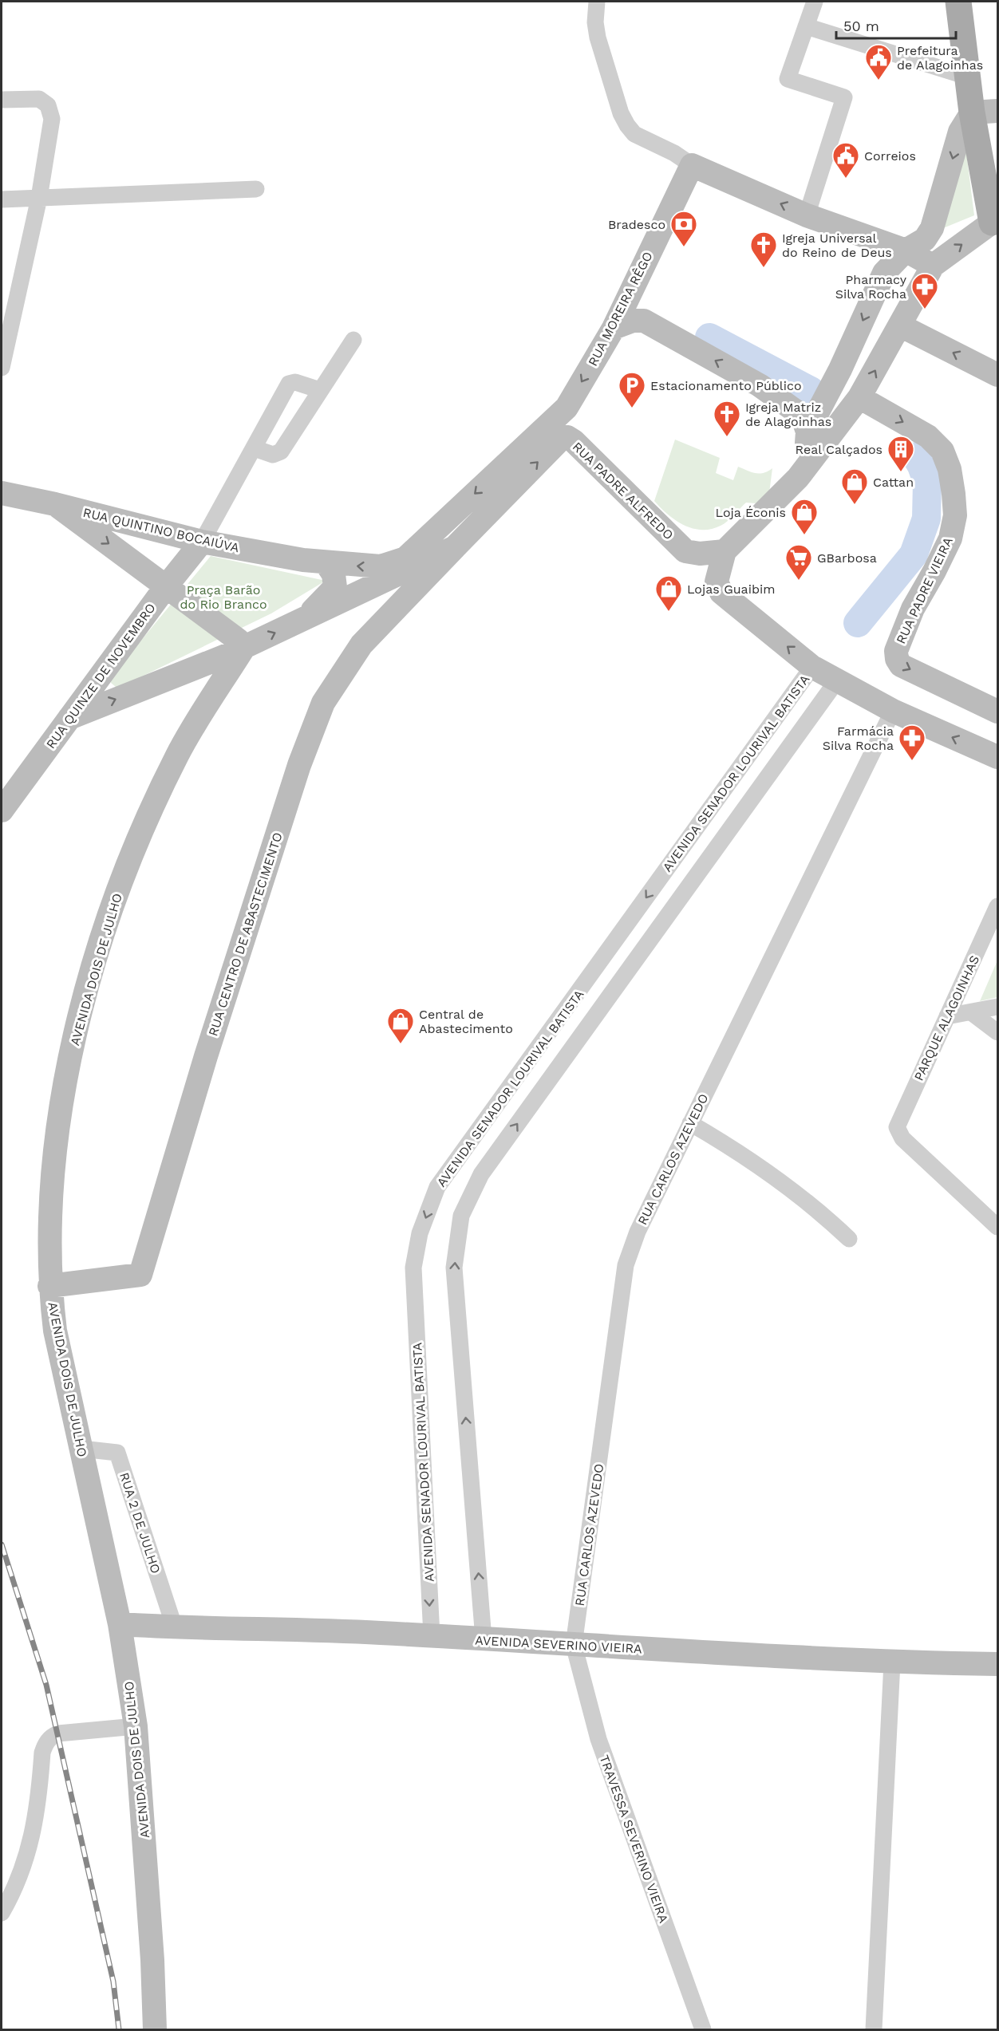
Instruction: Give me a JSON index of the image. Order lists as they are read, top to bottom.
{
  "streets": {
    "street": [
      "RUA MOREIRA RÊGO",
      "RUA PADRE ALFREDO",
      "RUA QUINTINO BOCAIÚVA",
      "RUA PADRE VIEIRA",
      "RUA QUINZE DE NOVEMBRO",
      "AVENIDA SENADOR LOURIVAL BATISTA",
      "RUA CENTRO DE ABASTECIMENTO",
      "AVENIDA DOIS DE JULHO",
      "PARQUE ALAGOINHAS",
      "RUA CARLOS AZEVEDO",
      "RUA 2 DE JULHO",
      "AVENIDA SEVERINO VIEIRA",
      "TRAVESSA SEVERINO VIEIRA"
    ]
  },
  "crossings": [
    ["RUA MOREIRA RÊGO", "RUA QUINTINO BOCAIÚVA"],
    ["RUA QUINTINO BOCAIÚVA", "RUA QUINZE DE NOVEMBRO"],
    ["AVENIDA SENADOR LOURIVAL BATISTA", "AVENIDA SEVERINO VIEIRA"],
    ["RUA CENTRO DE ABASTECIMENTO", "AVENIDA DOIS DE JULHO"],
    ["AVENIDA DOIS DE JULHO", "RUA 2 DE JULHO"],
    ["AVENIDA DOIS DE JULHO", "AVENIDA SEVERINO VIEIRA"],
    ["RUA CARLOS AZEVEDO", "AVENIDA SEVERINO VIEIRA"],
    ["RUA CARLOS AZEVEDO", "TRAVESSA SEVERINO VIEIRA"],
    ["RUA 2 DE JULHO", "AVENIDA SEVERINO VIEIRA"],
    ["AVENIDA SEVERINO VIEIRA", "TRAVESSA SEVERINO VIEIRA"]
  ],
  "parks": ["Praça Barão do Rio Branco"],
  "places": {
    "public building": ["Prefeitura de Alagoinhas", "Correios"],
    "bank": ["Bradesco"],
    "church": ["Igreja Universal do Reino de Deus", "Igreja Matriz de Alagoinhas"],
    "pharmacy": ["Pharmacy Silva Rocha", "Farmácia Silva Rocha"],
    "parking": ["Estacionamento Público"],
    "building": ["Real Calçados"],
    "shop": [
      "Cattan",
      "Loja Éconis",
      "Lojas Guaibim",
      "Central de Abastecimento"
    ],
    "supermarket": ["GBarbosa"]
  },
  "scale_bar": "50 m"
}
